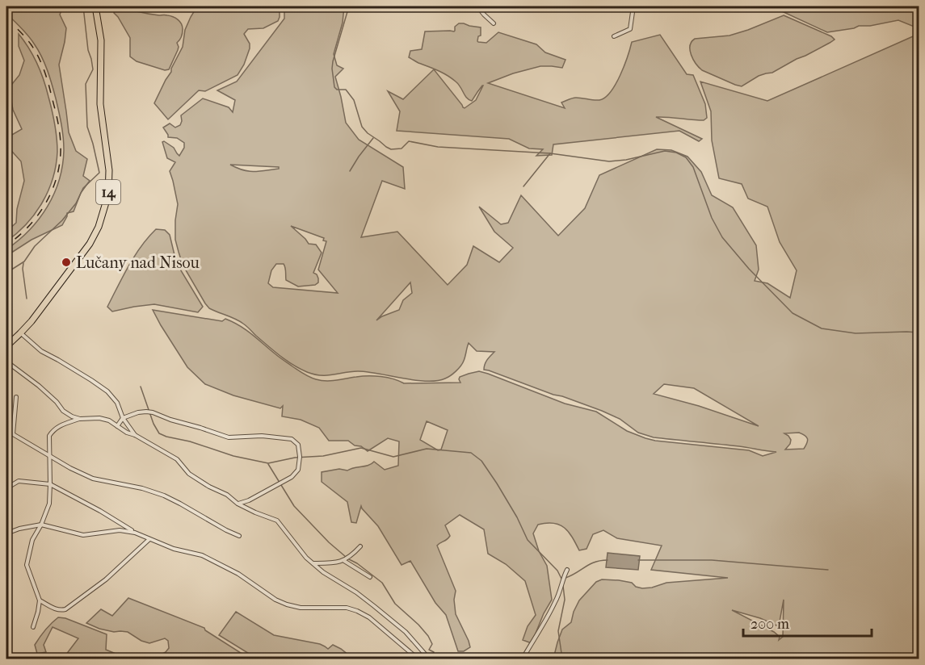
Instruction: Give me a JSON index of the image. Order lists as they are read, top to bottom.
{
  "streets": {
    "main road": ["14"]
  },
  "places": ["Lučany nad Nisou"],
  "scale_bar": "200 m"
}
